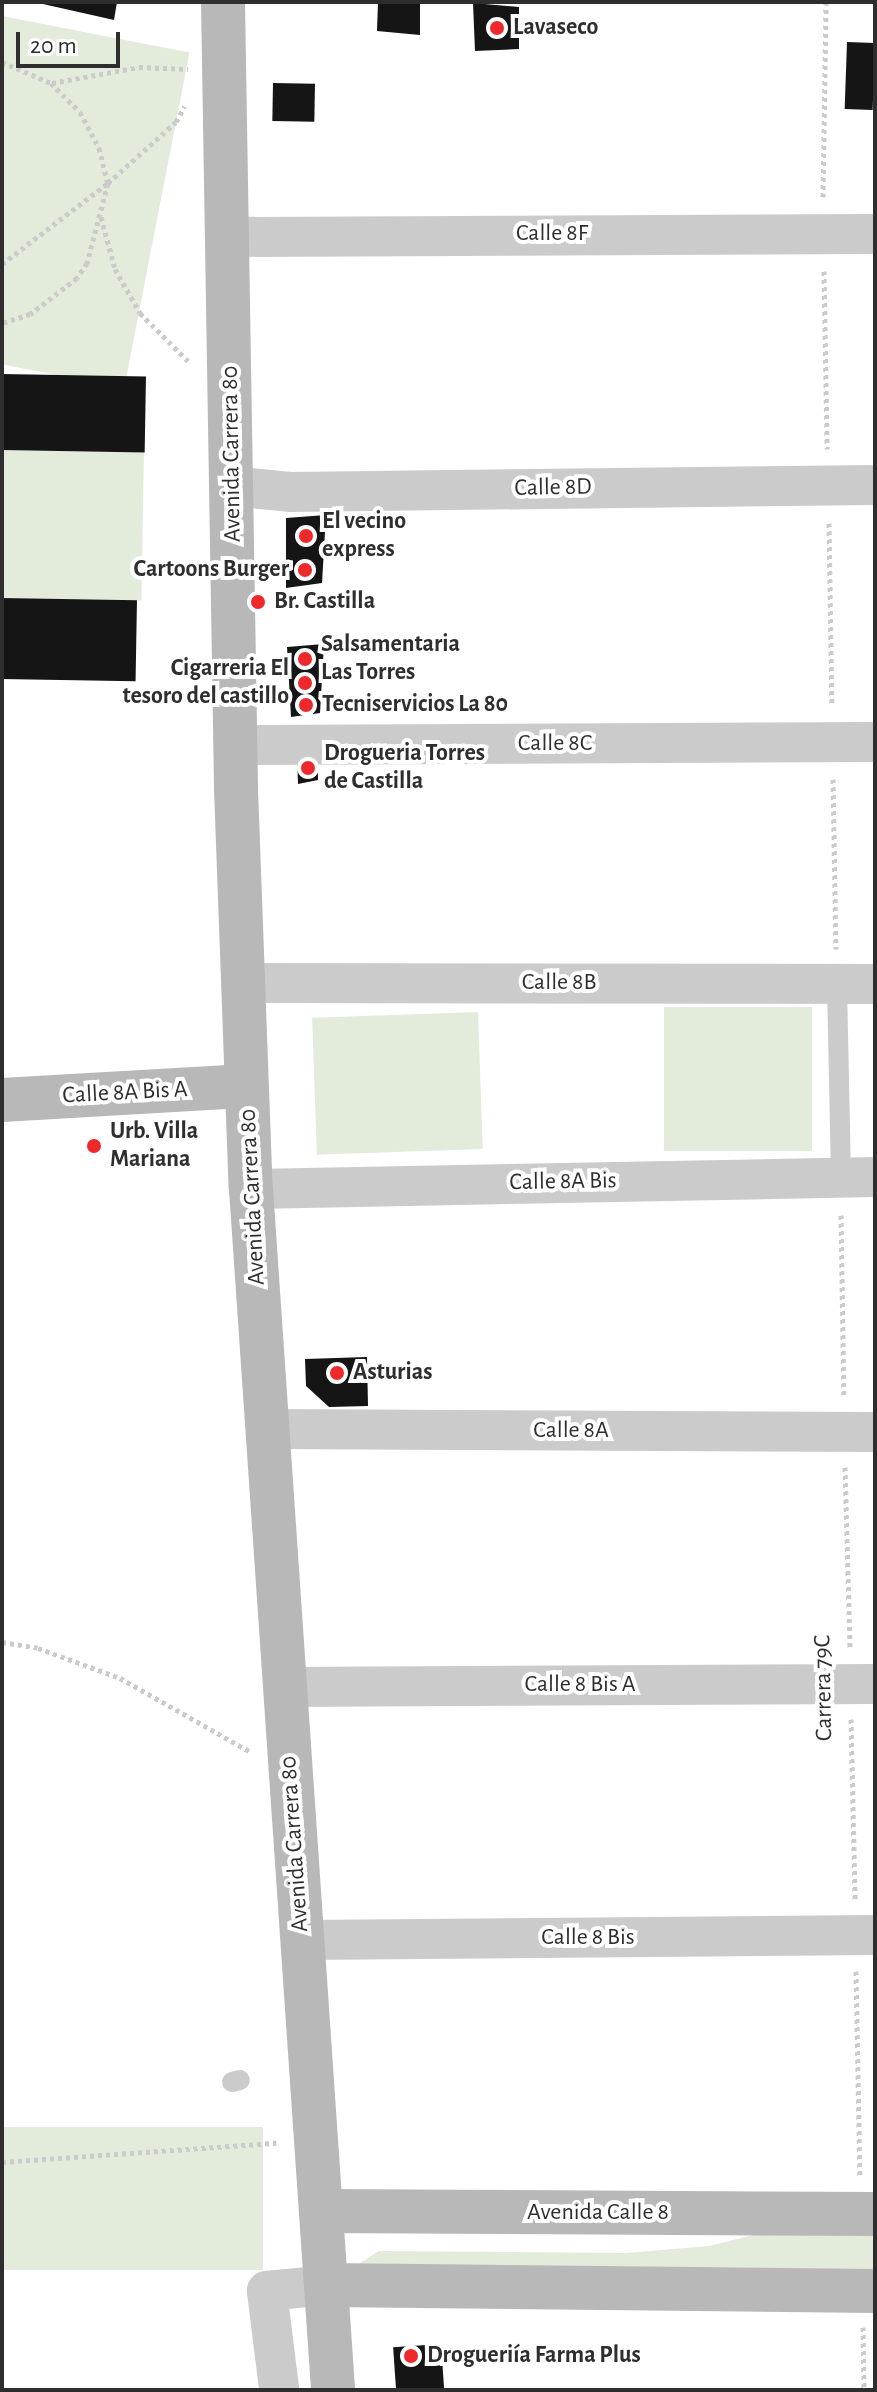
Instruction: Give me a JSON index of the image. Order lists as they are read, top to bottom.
{
  "streets": {
    "street": [
      "Calle 8F",
      "Avenida Carrera 80",
      "Calle 8D",
      "Calle 8C",
      "Calle 8B",
      "Calle 8A Bis A",
      "Calle 8A Bis",
      "Calle 8A",
      "Calle 8 Bis A",
      "Calle 8 Bis",
      "Avenida Calle 8"
    ],
    "path": ["Carrera 79C"]
  },
  "crossings": [
    ["Calle 8F", "Avenida Carrera 80"],
    ["Avenida Carrera 80", "Calle 8D"],
    ["Avenida Carrera 80", "Calle 8C"],
    ["Avenida Carrera 80", "Calle 8B"],
    ["Avenida Carrera 80", "Calle 8A Bis A"],
    ["Avenida Carrera 80", "Calle 8A Bis"],
    ["Avenida Carrera 80", "Calle 8A"],
    ["Avenida Carrera 80", "Calle 8 Bis A"],
    ["Avenida Carrera 80", "Calle 8 Bis"],
    ["Avenida Carrera 80", "Avenida Calle 8"],
    ["Calle 8A Bis", "Carrera 79C"],
    ["Calle 8A", "Carrera 79C"],
    ["Calle 8 Bis A", "Carrera 79C"],
    ["Carrera 79C", "Calle 8 Bis"],
    ["Carrera 79C", "Avenida Calle 8"]
  ],
  "places": [
    "Lavaseco",
    "El vecino express",
    "Cartoons Burger",
    "Br. Castilla",
    "Salsamentaria Las Torres",
    "Cigarreria El tesoro del castillo",
    "Tecniservicios La 80",
    "Drogueria Torres de Castilla",
    "Urb. Villa Mariana",
    "Asturias",
    "Drogueriía Farma Plus"
  ],
  "scale_bar": "20 m"
}
